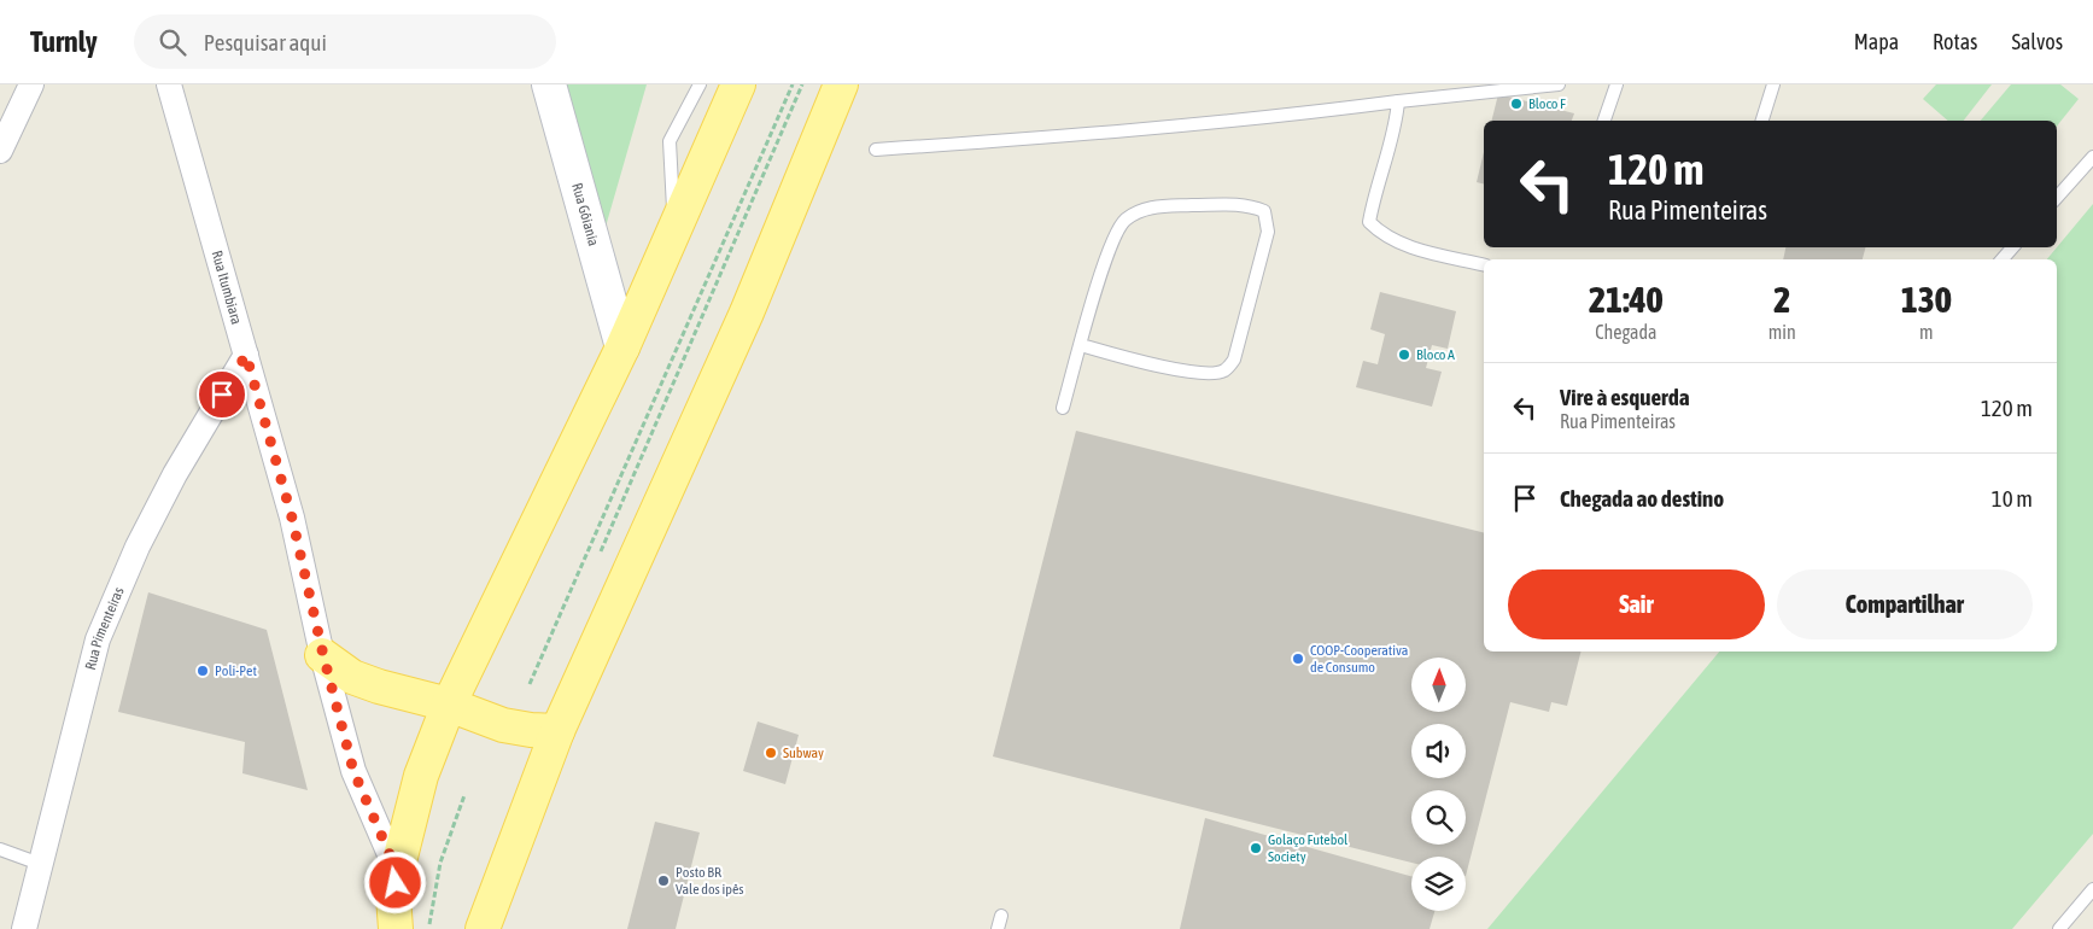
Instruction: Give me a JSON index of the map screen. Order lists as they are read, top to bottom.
{
  "streets": {
    "street": ["Rua Gôiania", "Rua Itumbiara", "Rua Pimenteiras"]
  },
  "crossings": [
    ["Rua Itumbiara", "Rua Pimenteiras"]
  ],
  "places": [
    "Bloco F",
    "Bloco A",
    "COOP-Cooperativa de Consumo",
    "Poli-Pet",
    "Subway",
    "Golaço Futebol Society",
    "Posto BR Vale dos ipês"
  ],
  "north": "top",
  "page": {
    "header": "Turnly",
    "search": "Pesquisar aqui",
    "nav": ["Mapa", "Rotas", "Salvos"],
    "turn": ["120 m", "Rua Pimenteiras"],
    "eta": [
      "21:40",
      "Chegada",
      "2",
      "min",
      "130",
      "m"
    ],
    "list": [
      {
        "name": "Vire à esquerda",
        "note": "Rua Pimenteiras",
        "value": "120 m"
      },
      {
        "name": "Chegada ao destino",
        "value": "10 m"
      }
    ],
    "buttons": ["Sair", "Compartilhar"]
  }
}
